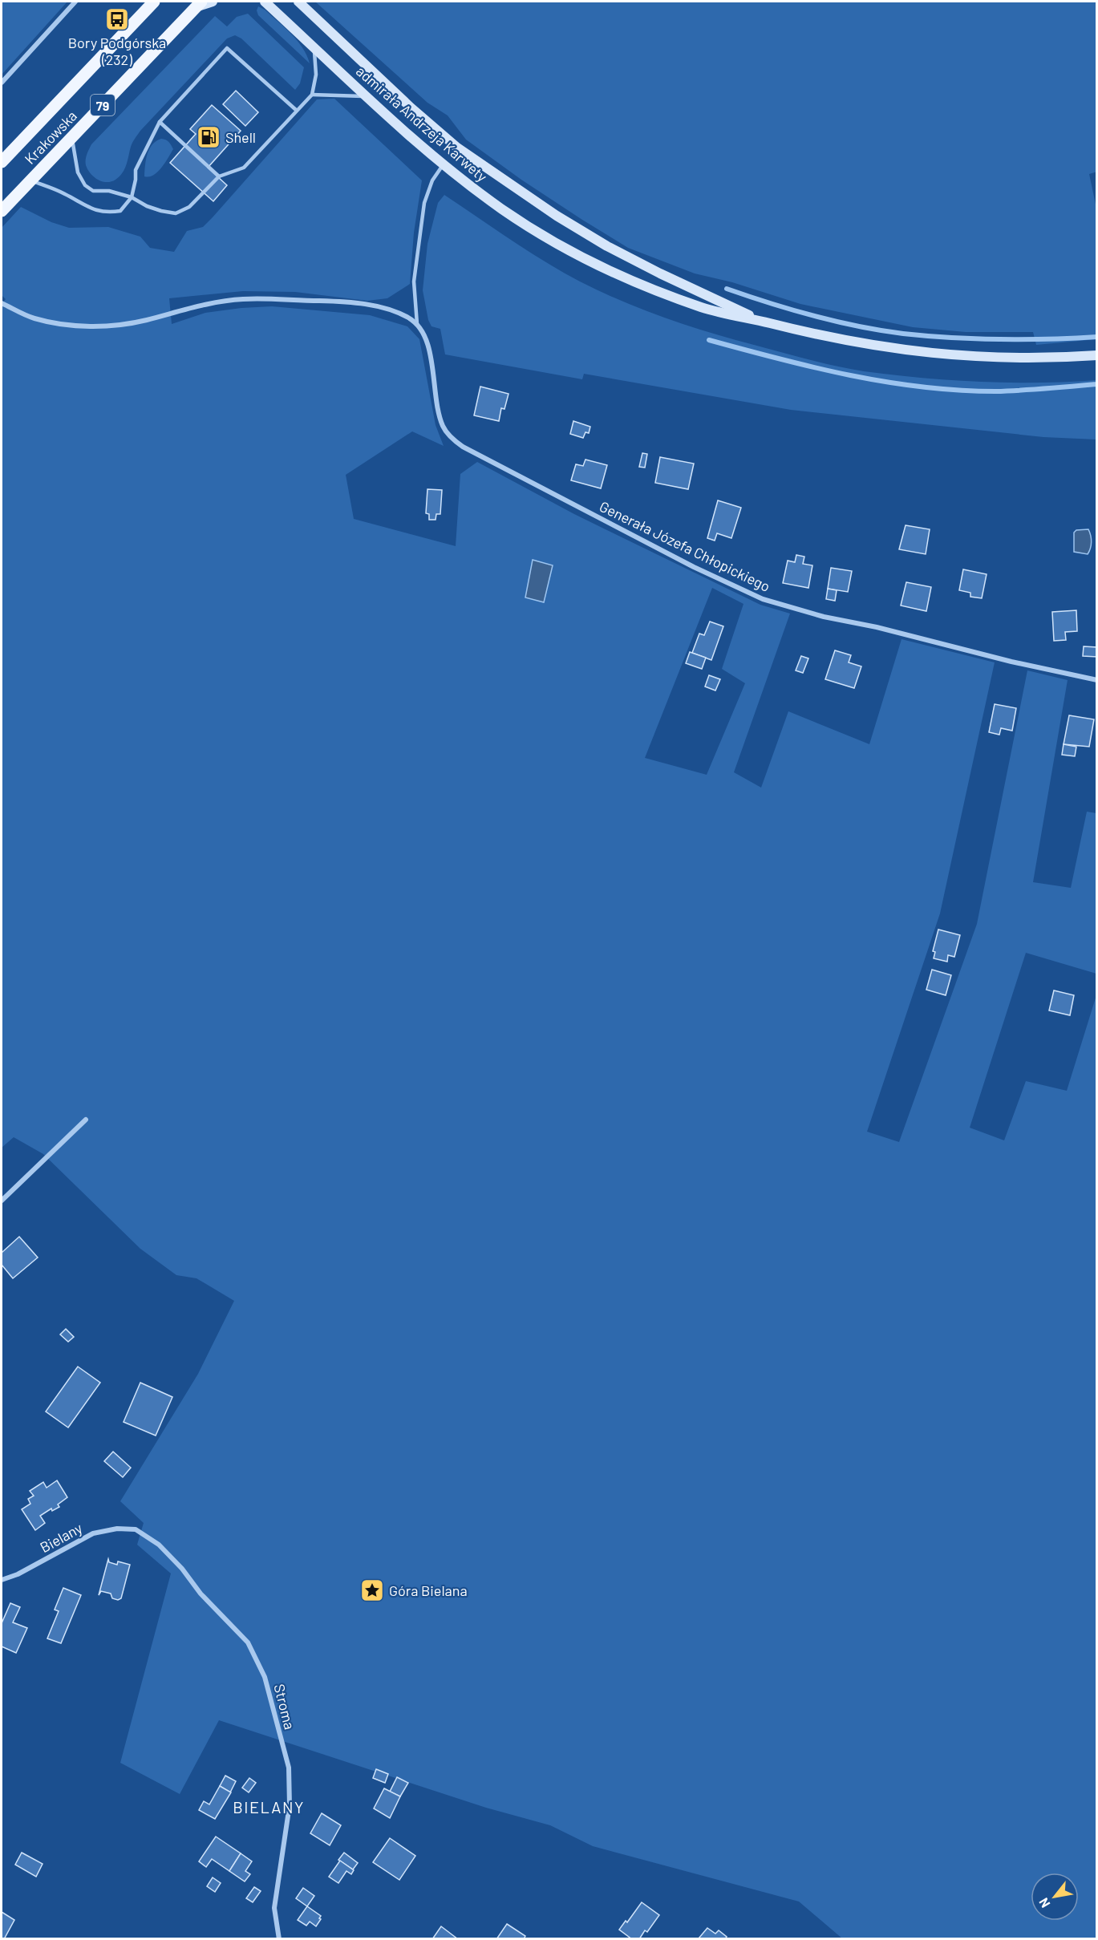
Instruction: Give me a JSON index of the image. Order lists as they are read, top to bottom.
{
  "streets": {
    "main road": ["79", "admirała Andrzeja Karwety", "Krakowska"],
    "street": ["Generała Józefa Chłopickiego", "Bielany", "Stroma"]
  },
  "crossings": [
    ["Bielany", "Stroma"]
  ],
  "districts": ["BIELANY"],
  "places": {
    "bus stop": ["Bory Podgórska (232)"],
    "fuel station": ["Shell"],
    "place": ["Góra Bielana"]
  },
  "north": "bottom left"
}
